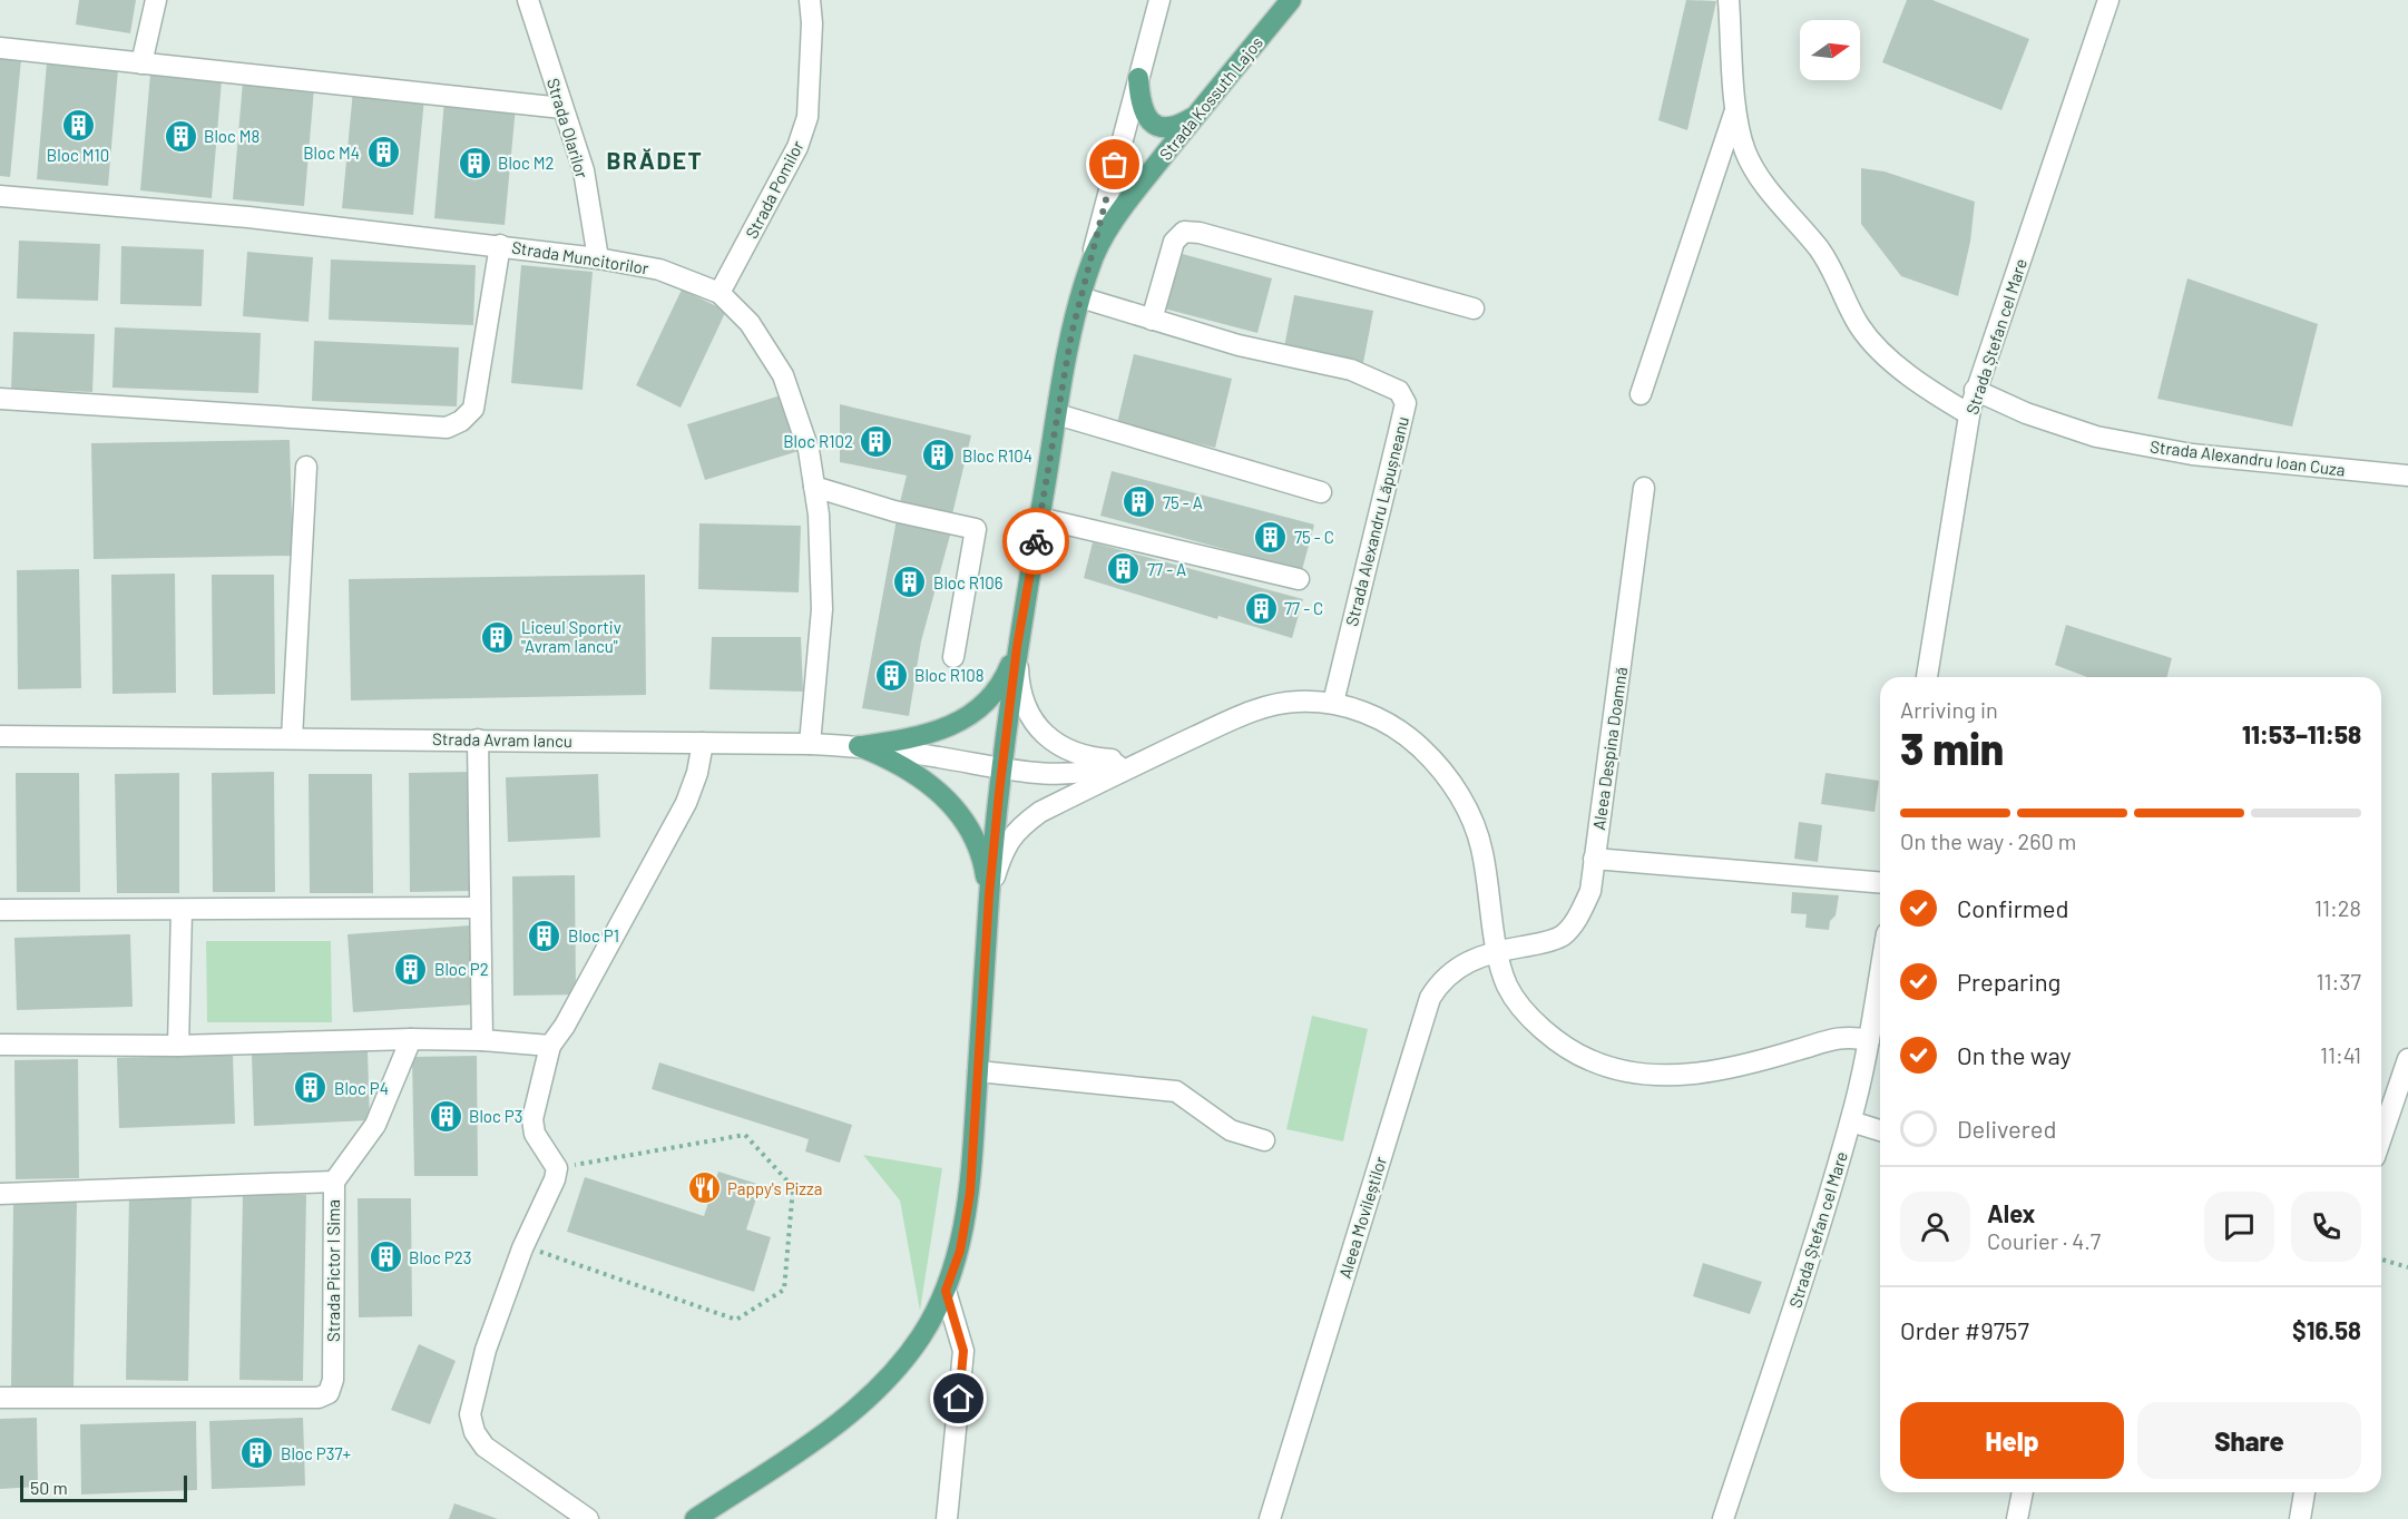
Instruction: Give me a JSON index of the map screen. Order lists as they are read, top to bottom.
{
  "streets": {
    "main road": ["Strada Kossuth Lajos"],
    "street": [
      "Strada Olarilor",
      "Strada Pomilor",
      "Strada Muncitorilor",
      "Strada Ștefan cel Mare",
      "Strada Alexandru Ioan Cuza",
      "Strada Alexandru Lăpușneanu",
      "Strada Avram Iancu",
      "Aleea Despina Doamnă",
      "Aleea Movileștilor",
      "Strada Pictor I Sima"
    ]
  },
  "crossings": [
    ["Strada Kossuth Lajos", "Strada Alexandru Lăpușneanu"],
    ["Strada Olarilor", "Strada Muncitorilor"],
    ["Strada Pomilor", "Strada Muncitorilor"],
    ["Strada Muncitorilor", "Strada Avram Iancu"],
    ["Strada Ștefan cel Mare", "Strada Alexandru Ioan Cuza"],
    ["Aleea Despina Doamnă", "Aleea Movileștilor"]
  ],
  "districts": ["BRĂDET"],
  "places": {
    "building": [
      "Bloc M10",
      "Bloc M8",
      "Bloc M4",
      "Bloc M2",
      "Bloc R102",
      "Bloc R104",
      "75 - A",
      "75 - C",
      "77 - A",
      "Bloc R106",
      "77 - C",
      "Liceul Sportiv \"Avram Iancu\"",
      "Bloc R108",
      "Bloc P1",
      "Bloc P2",
      "Bloc P4",
      "Bloc P3",
      "Bloc P23",
      "Bloc P37+"
    ],
    "restaurant": ["Pappy's Pizza"]
  },
  "scale_bar": "50 m",
  "north": "right",
  "page": {
    "heading": ["3 min", "Arriving in", "11:53–11:58"],
    "panel": [
      "Alex",
      "Courier · 4.7",
      "Order #9757",
      "$16.58"
    ],
    "bar": "On the way · 260 m",
    "list": [
      ["Confirmed", "11:28"],
      ["Preparing", "11:37"],
      ["On the way", "11:41"],
      "Delivered"
    ],
    "buttons": ["Help", "Share"],
    "scale": "50 m"
  }
}
